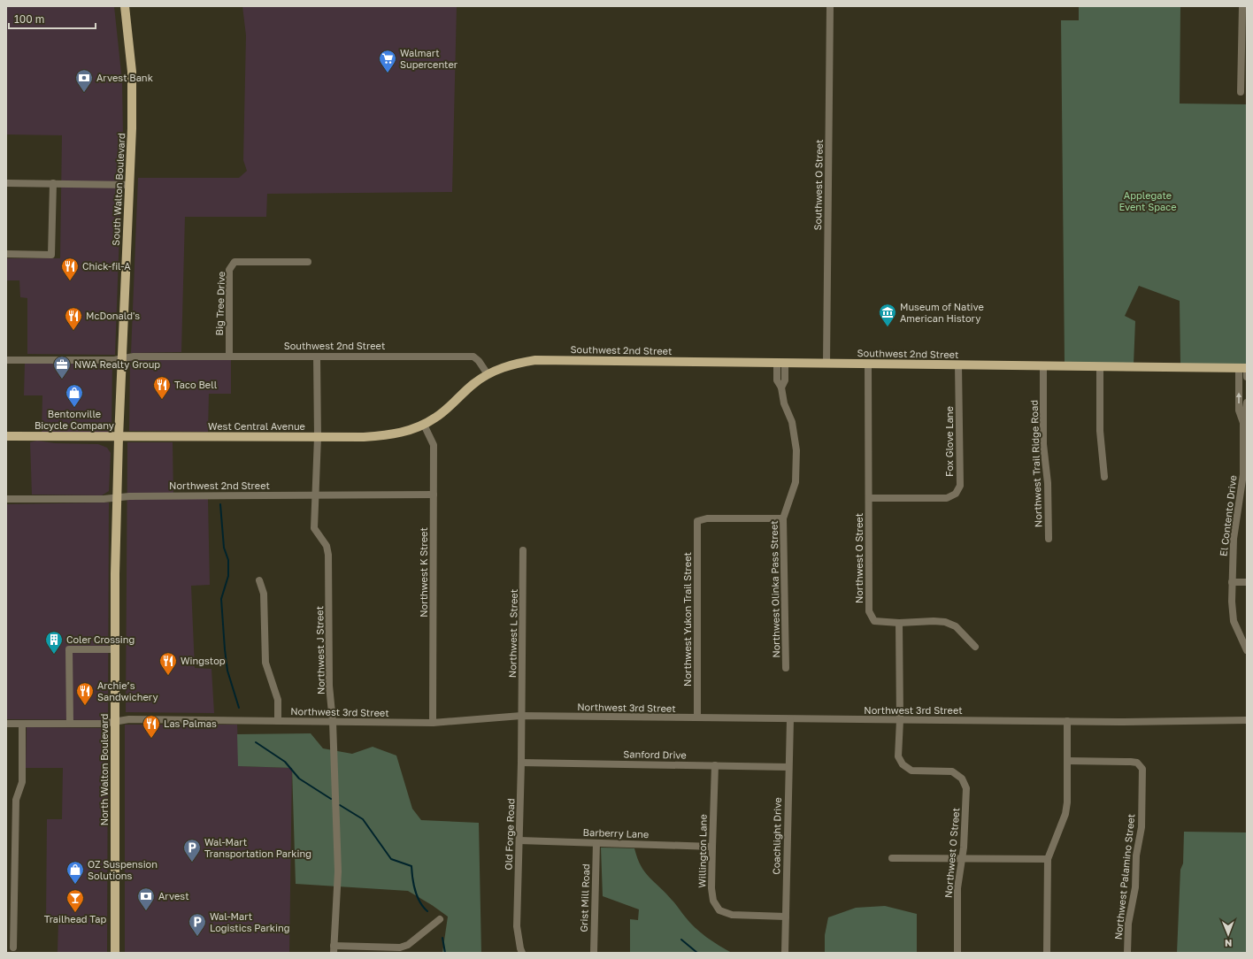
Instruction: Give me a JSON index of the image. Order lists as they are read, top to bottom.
{
  "streets": {
    "main road": [
      "South Walton Boulevard",
      "Southwest 2nd Street",
      "West Central Avenue",
      "North Walton Boulevard"
    ],
    "street": [
      "Southwest O Street",
      "Big Tree Drive",
      "Fox Glove Lane",
      "Northwest Trail Ridge Road",
      "Northwest 2nd Street",
      "El Contento Drive",
      "Northwest O Street",
      "Northwest K Street",
      "Northwest Olinka Pass Street",
      "Northwest Yukon Trail Street",
      "Northwest L Street",
      "Northwest J Street",
      "Northwest 3rd Street",
      "Sanford Drive",
      "Barberry Lane",
      "Old Forge Road",
      "Coachlight Drive",
      "Willington Lane",
      "Northwest Palamino Street",
      "Grist Mill Road"
    ]
  },
  "crossings": [
    ["Southwest O Street", "Southwest 2nd Street"],
    ["South Walton Boulevard", "Southwest 2nd Street"],
    ["South Walton Boulevard", "West Central Avenue"],
    ["South Walton Boulevard", "North Walton Boulevard"],
    ["Big Tree Drive", "Southwest 2nd Street"],
    ["Southwest 2nd Street", "West Central Avenue"],
    ["Southwest 2nd Street", "Fox Glove Lane"],
    ["Southwest 2nd Street", "Northwest Trail Ridge Road"],
    ["Southwest 2nd Street", "El Contento Drive"],
    ["Southwest 2nd Street", "Northwest O Street"],
    ["Southwest 2nd Street", "Northwest Olinka Pass Street"],
    ["Southwest 2nd Street", "Northwest J Street"],
    ["West Central Avenue", "Northwest K Street"],
    ["West Central Avenue", "Northwest J Street"],
    ["West Central Avenue", "North Walton Boulevard"],
    ["Fox Glove Lane", "Northwest O Street"],
    ["Northwest 2nd Street", "Northwest K Street"],
    ["Northwest 2nd Street", "Northwest J Street"],
    ["Northwest 2nd Street", "North Walton Boulevard"],
    ["Northwest O Street", "Northwest 3rd Street"],
    ["Northwest K Street", "Northwest 3rd Street"],
    ["Northwest Olinka Pass Street", "Northwest Yukon Trail Street"],
    ["Northwest Yukon Trail Street", "Northwest 3rd Street"],
    ["Northwest L Street", "Northwest 3rd Street"],
    ["Northwest L Street", "Old Forge Road"],
    ["Northwest J Street", "Northwest 3rd Street"],
    ["Northwest 3rd Street", "North Walton Boulevard"],
    ["Northwest 3rd Street", "Old Forge Road"],
    ["Northwest 3rd Street", "Coachlight Drive"],
    ["Sanford Drive", "Old Forge Road"],
    ["Sanford Drive", "Coachlight Drive"],
    ["Sanford Drive", "Willington Lane"],
    ["Barberry Lane", "Old Forge Road"],
    ["Barberry Lane", "Willington Lane"],
    ["Barberry Lane", "Grist Mill Road"],
    ["Coachlight Drive", "Willington Lane"]
  ],
  "parks": ["Applegate Event Space"],
  "places": {
    "supermarket": ["Walmart Supercenter"],
    "bank": ["Arvest Bank", "Arvest"],
    "restaurant": [
      "Chick-fil-A",
      "McDonald's",
      "Taco Bell",
      "Wingstop",
      "Archie’s Sandwichery",
      "Las Palmas"
    ],
    "museum": ["Museum of Native American History"],
    "office": ["NWA Realty Group"],
    "shop": ["Bentonville Bicycle Company", "OZ Suspension Solutions"],
    "building": ["Coler Crossing"],
    "parking": ["Wal-Mart Transportation Parking", "Wal-Mart Logistics Parking"],
    "bar": ["Trailhead Tap"]
  },
  "scale_bar": "100 m",
  "north": "bottom"
}
